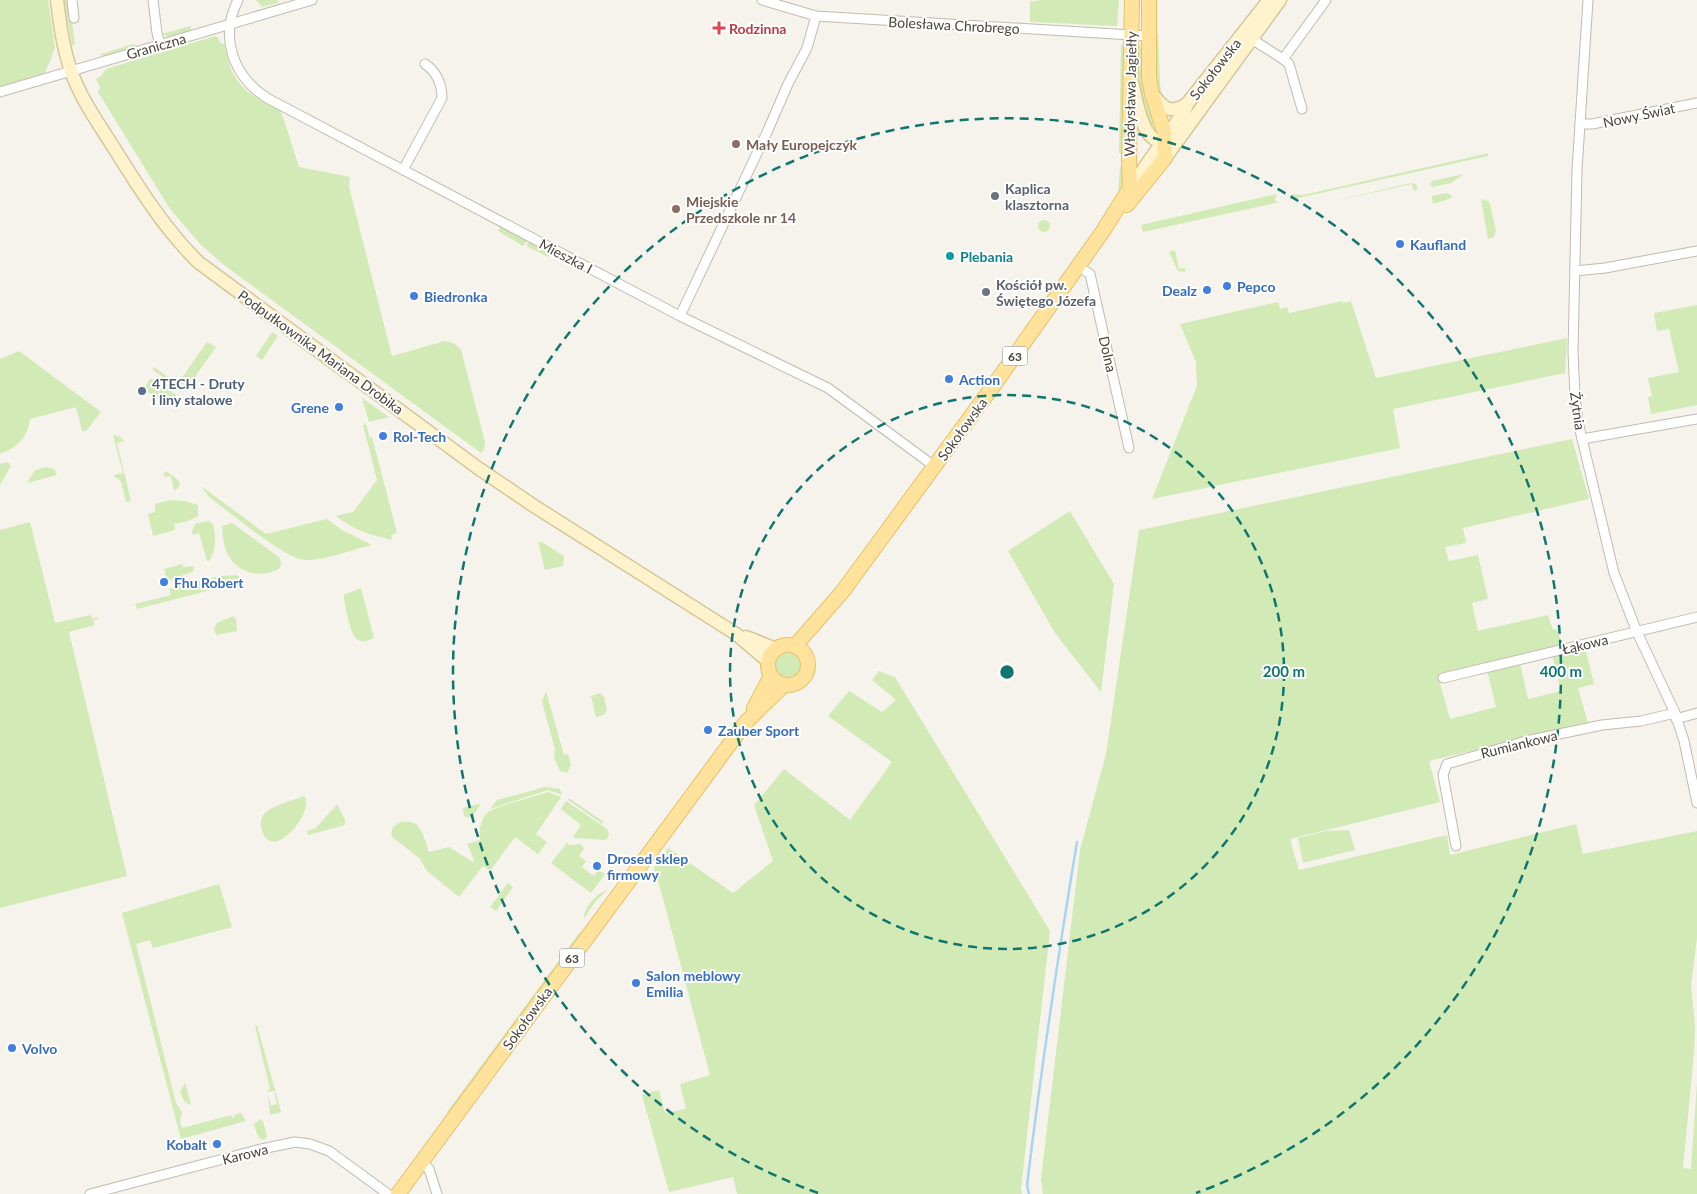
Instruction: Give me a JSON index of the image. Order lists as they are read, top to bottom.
{
  "streets": {
    "main road": [
      "Sokołowska",
      "Władysława Jagiełły",
      "Podpułkownika Mariana Drobika",
      "63"
    ],
    "street": [
      "Bolesława Chrobrego",
      "Graniczna",
      "Nowy Świat",
      "Mieszka I",
      "Dolna",
      "Żytnia",
      "Łąkowa",
      "Rumiankowa",
      "Karowa"
    ]
  },
  "crossings": [
    ["Bolesława Chrobrego", "Władysława Jagiełły"],
    ["Graniczna", "Mieszka I"],
    ["Graniczna", "Podpułkownika Mariana Drobika"],
    ["Sokołowska", "Władysława Jagiełły"],
    ["Sokołowska", "Mieszka I"],
    ["Sokołowska", "Podpułkownika Mariana Drobika"],
    ["Sokołowska", "Dolna"],
    ["Sokołowska", "63"],
    ["Nowy Świat", "Żytnia"],
    ["Podpułkownika Mariana Drobika", "63"],
    ["Żytnia", "Łąkowa"],
    ["Żytnia", "Rumiankowa"]
  ],
  "places": {
    "health": ["Rodzinna"],
    "other": [
      "Mały Europejczyk",
      "Kaplica klasztorna",
      "Miejskie Przedszkole nr 14",
      "Kaufland",
      "Plebania",
      "Pepco",
      "Dealz",
      "Kościół pw. Świętego Józefa",
      "Biedronka",
      "Action",
      "4TECH - Druty i liny stalowe",
      "Grene",
      "Rol-Tech",
      "Fhu Robert",
      "Zauber Sport",
      "Drosed sklep firmowy",
      "Salon meblowy Emilia",
      "Volvo",
      "Kobalt"
    ]
  },
  "rings": ["200 m", "400 m"]
}
